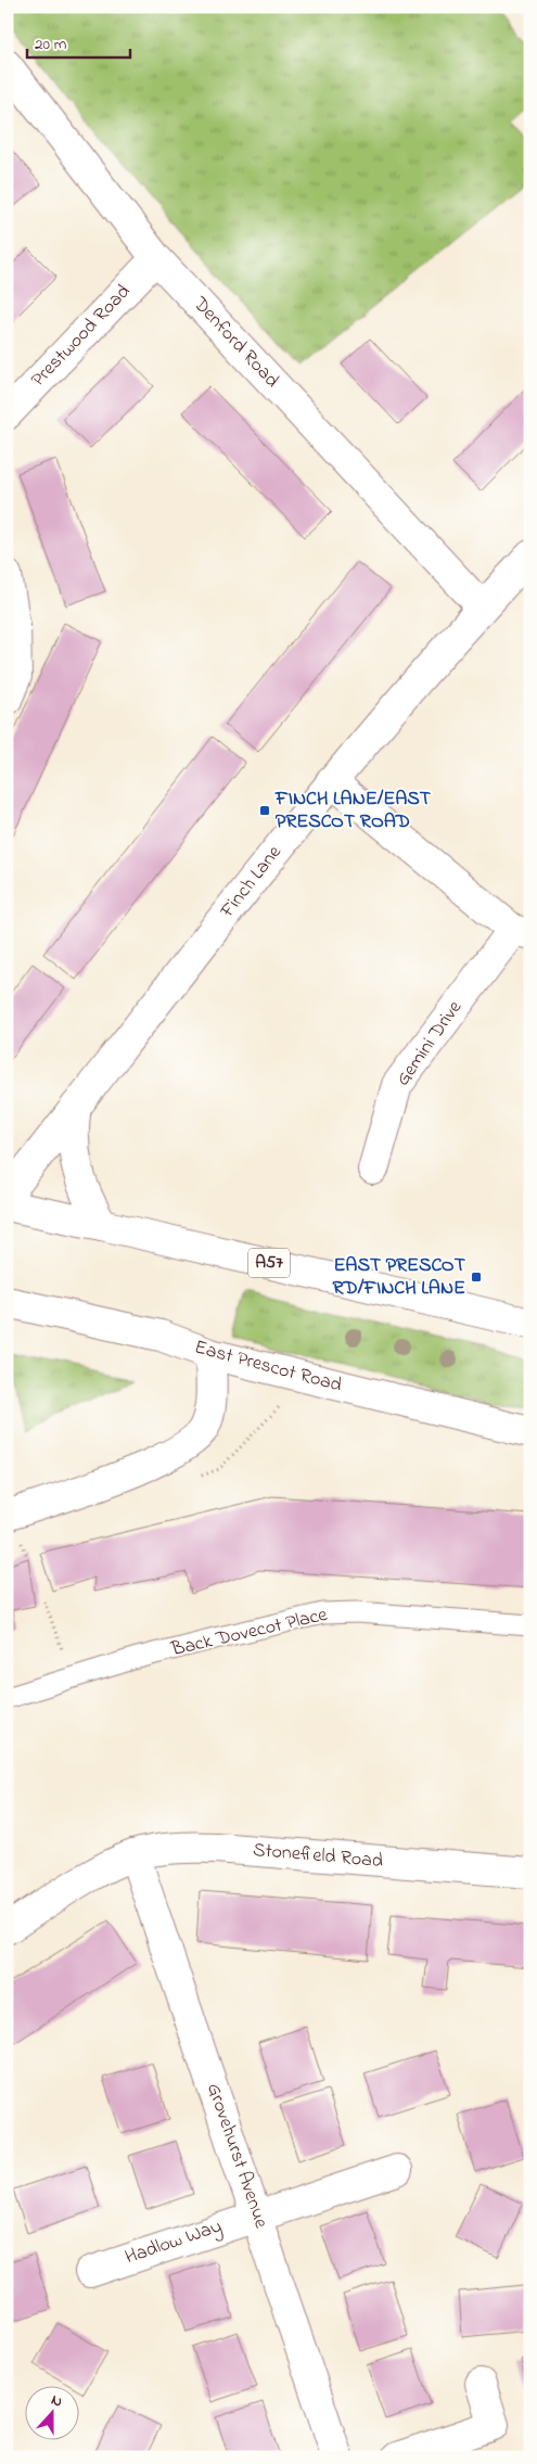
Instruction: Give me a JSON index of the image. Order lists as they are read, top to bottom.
{
  "streets": {
    "main road": [
      "Prestwood Road",
      "Denford Road",
      "Finch Lane",
      "Gemini Drive",
      "A57",
      "East Prescot Road",
      "Stonefield Road",
      "Grovehurst Avenue",
      "Hadlow Way"
    ],
    "lane": ["Back Dovecot Place"]
  },
  "crossings": [
    ["Prestwood Road", "Denford Road"],
    ["Denford Road", "Finch Lane"],
    ["Finch Lane", "Gemini Drive"],
    ["Stonefield Road", "Grovehurst Avenue"],
    ["Grovehurst Avenue", "Hadlow Way"]
  ],
  "places": {
    "transit": ["FINCH LANE/EAST PRESCOT ROAD", "EAST PRESCOT RD/FINCH LANE"]
  },
  "scale_bar": "20 m",
  "north": "top"
}
